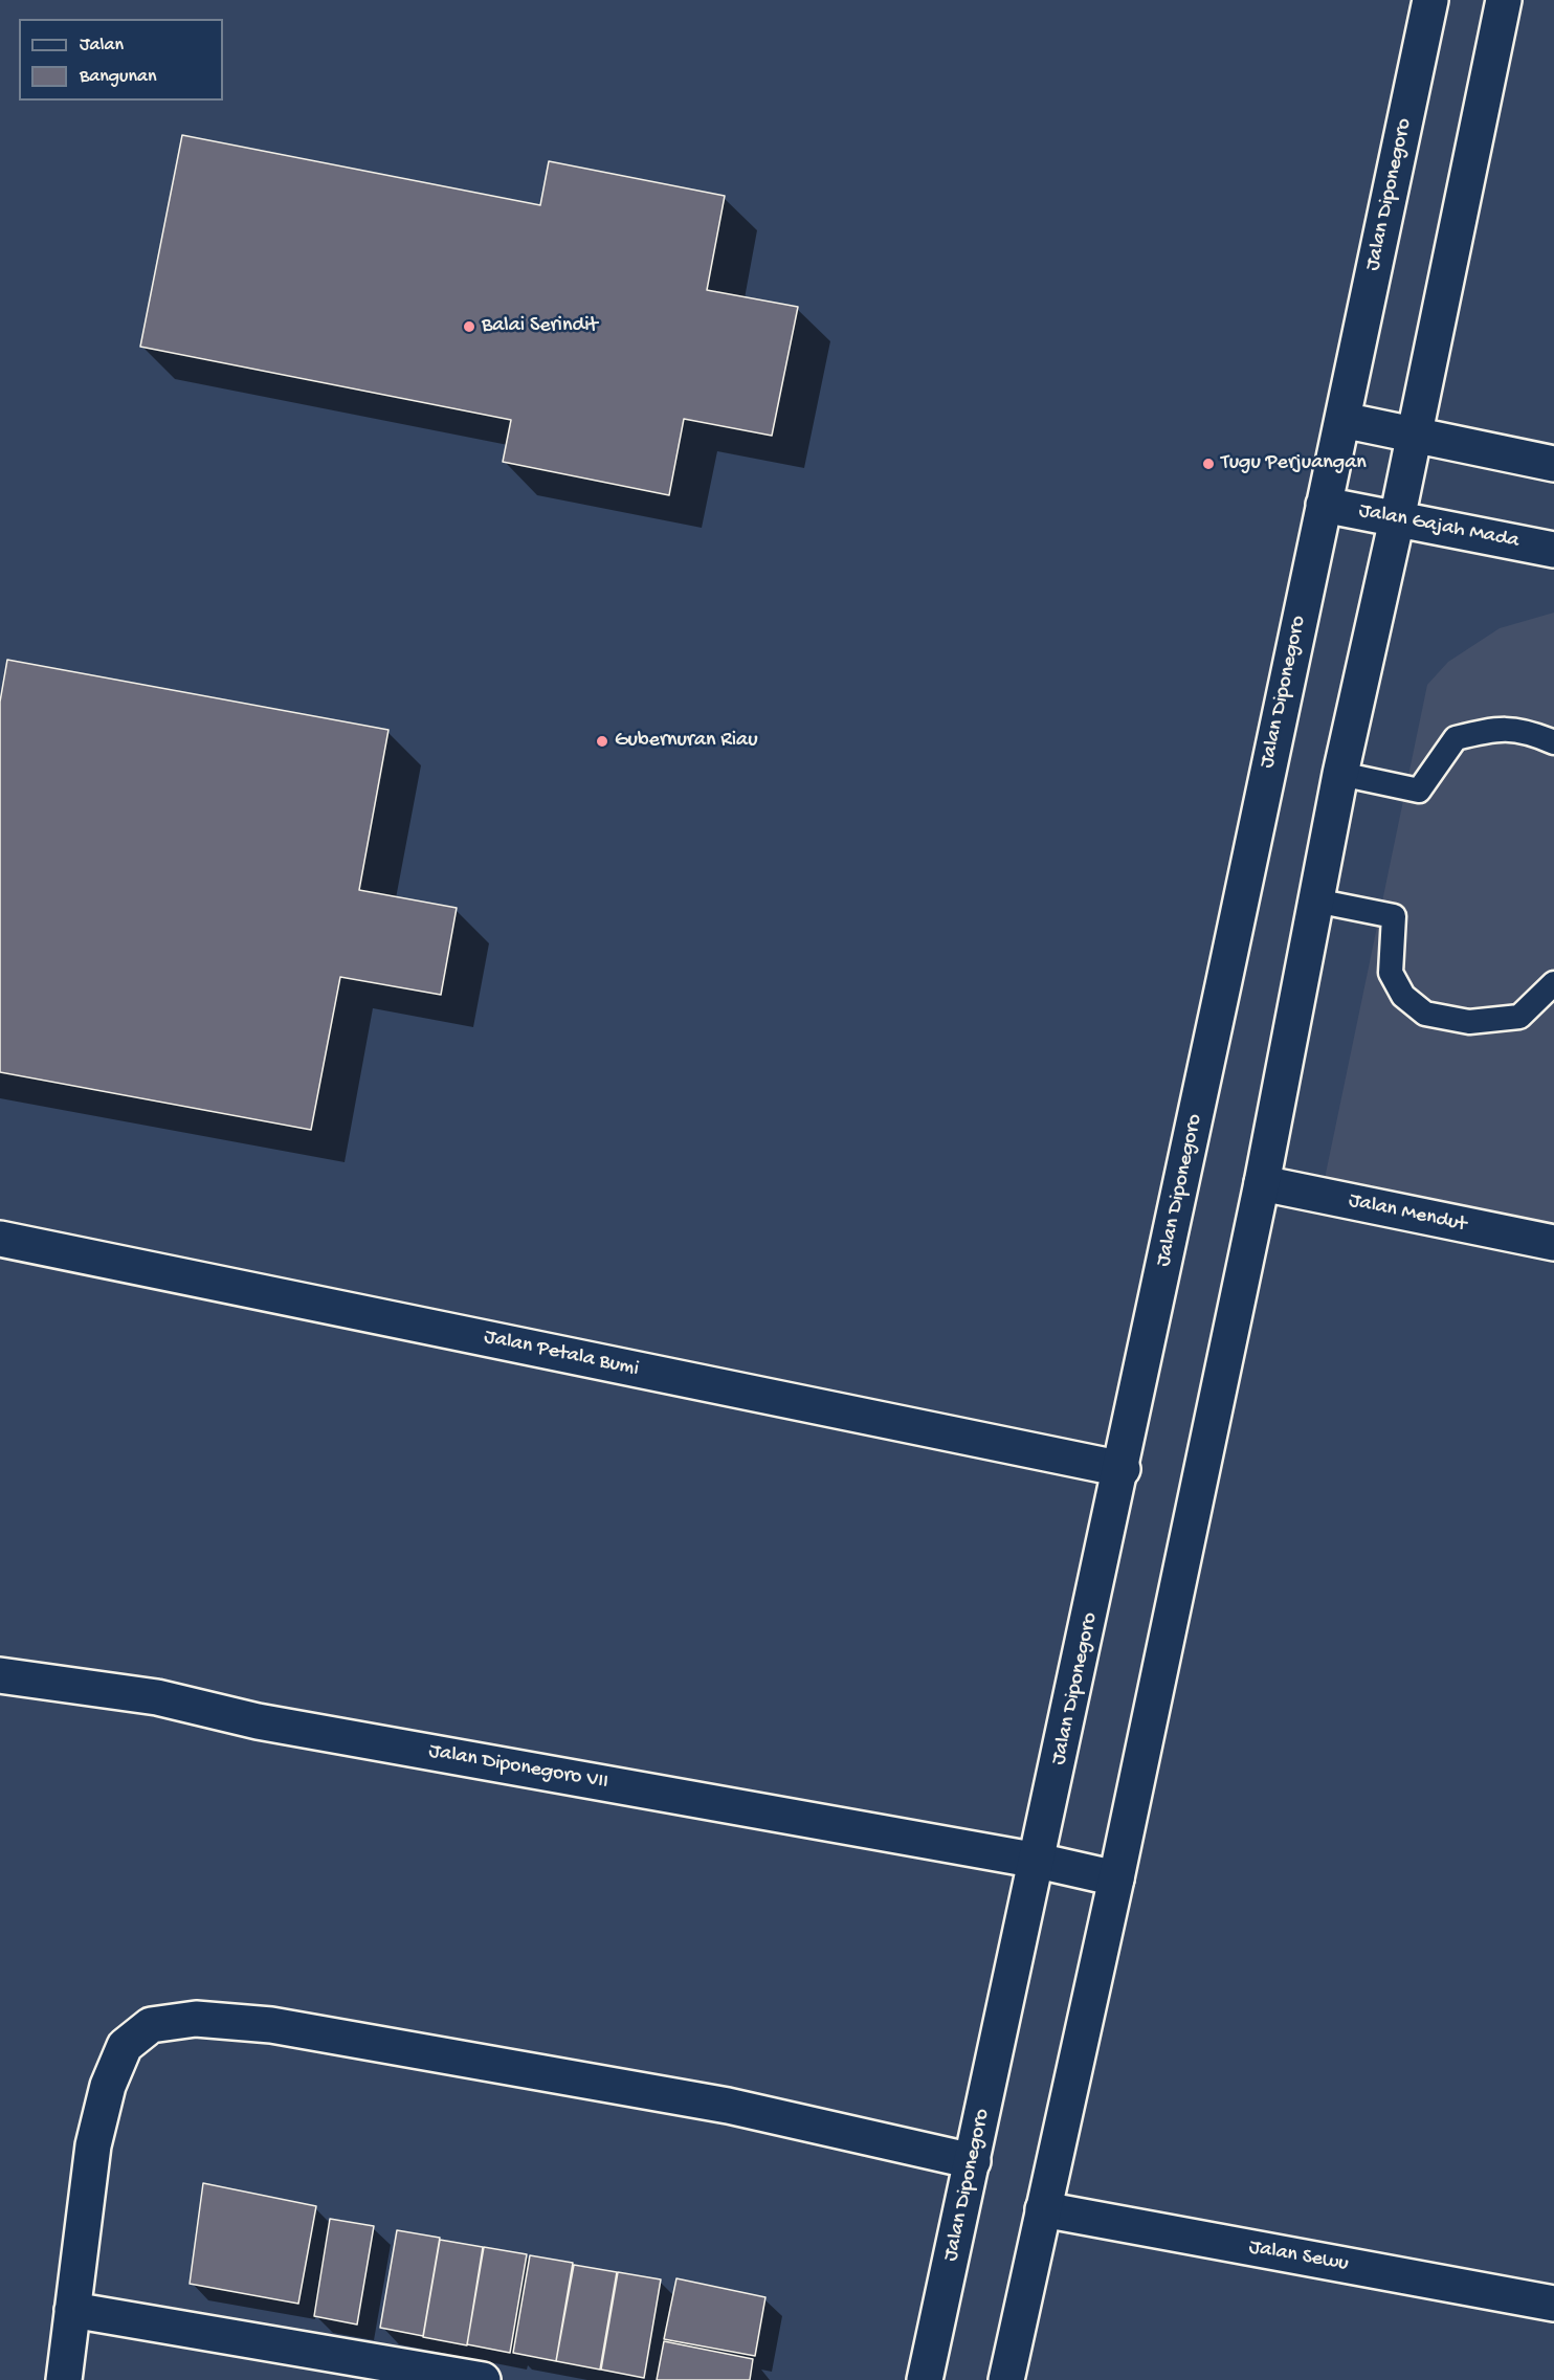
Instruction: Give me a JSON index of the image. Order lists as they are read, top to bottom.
{
  "streets": {
    "main road": [
      "Jalan Diponegoro",
      "Jalan Gajah Mada",
      "Jalan Mendut",
      "Jalan Petala Bumi",
      "Jalan Diponegoro VII",
      "Jalan Sewu"
    ]
  },
  "crossings": [
    ["Jalan Diponegoro", "Jalan Gajah Mada"],
    ["Jalan Diponegoro", "Jalan Petala Bumi"],
    ["Jalan Diponegoro", "Jalan Diponegoro VII"]
  ],
  "places": ["Balai Serindit", "Tugu Perjuangan", "Gubernuran Riau"],
  "legend": ["Jalan", "Bangunan"]
}
